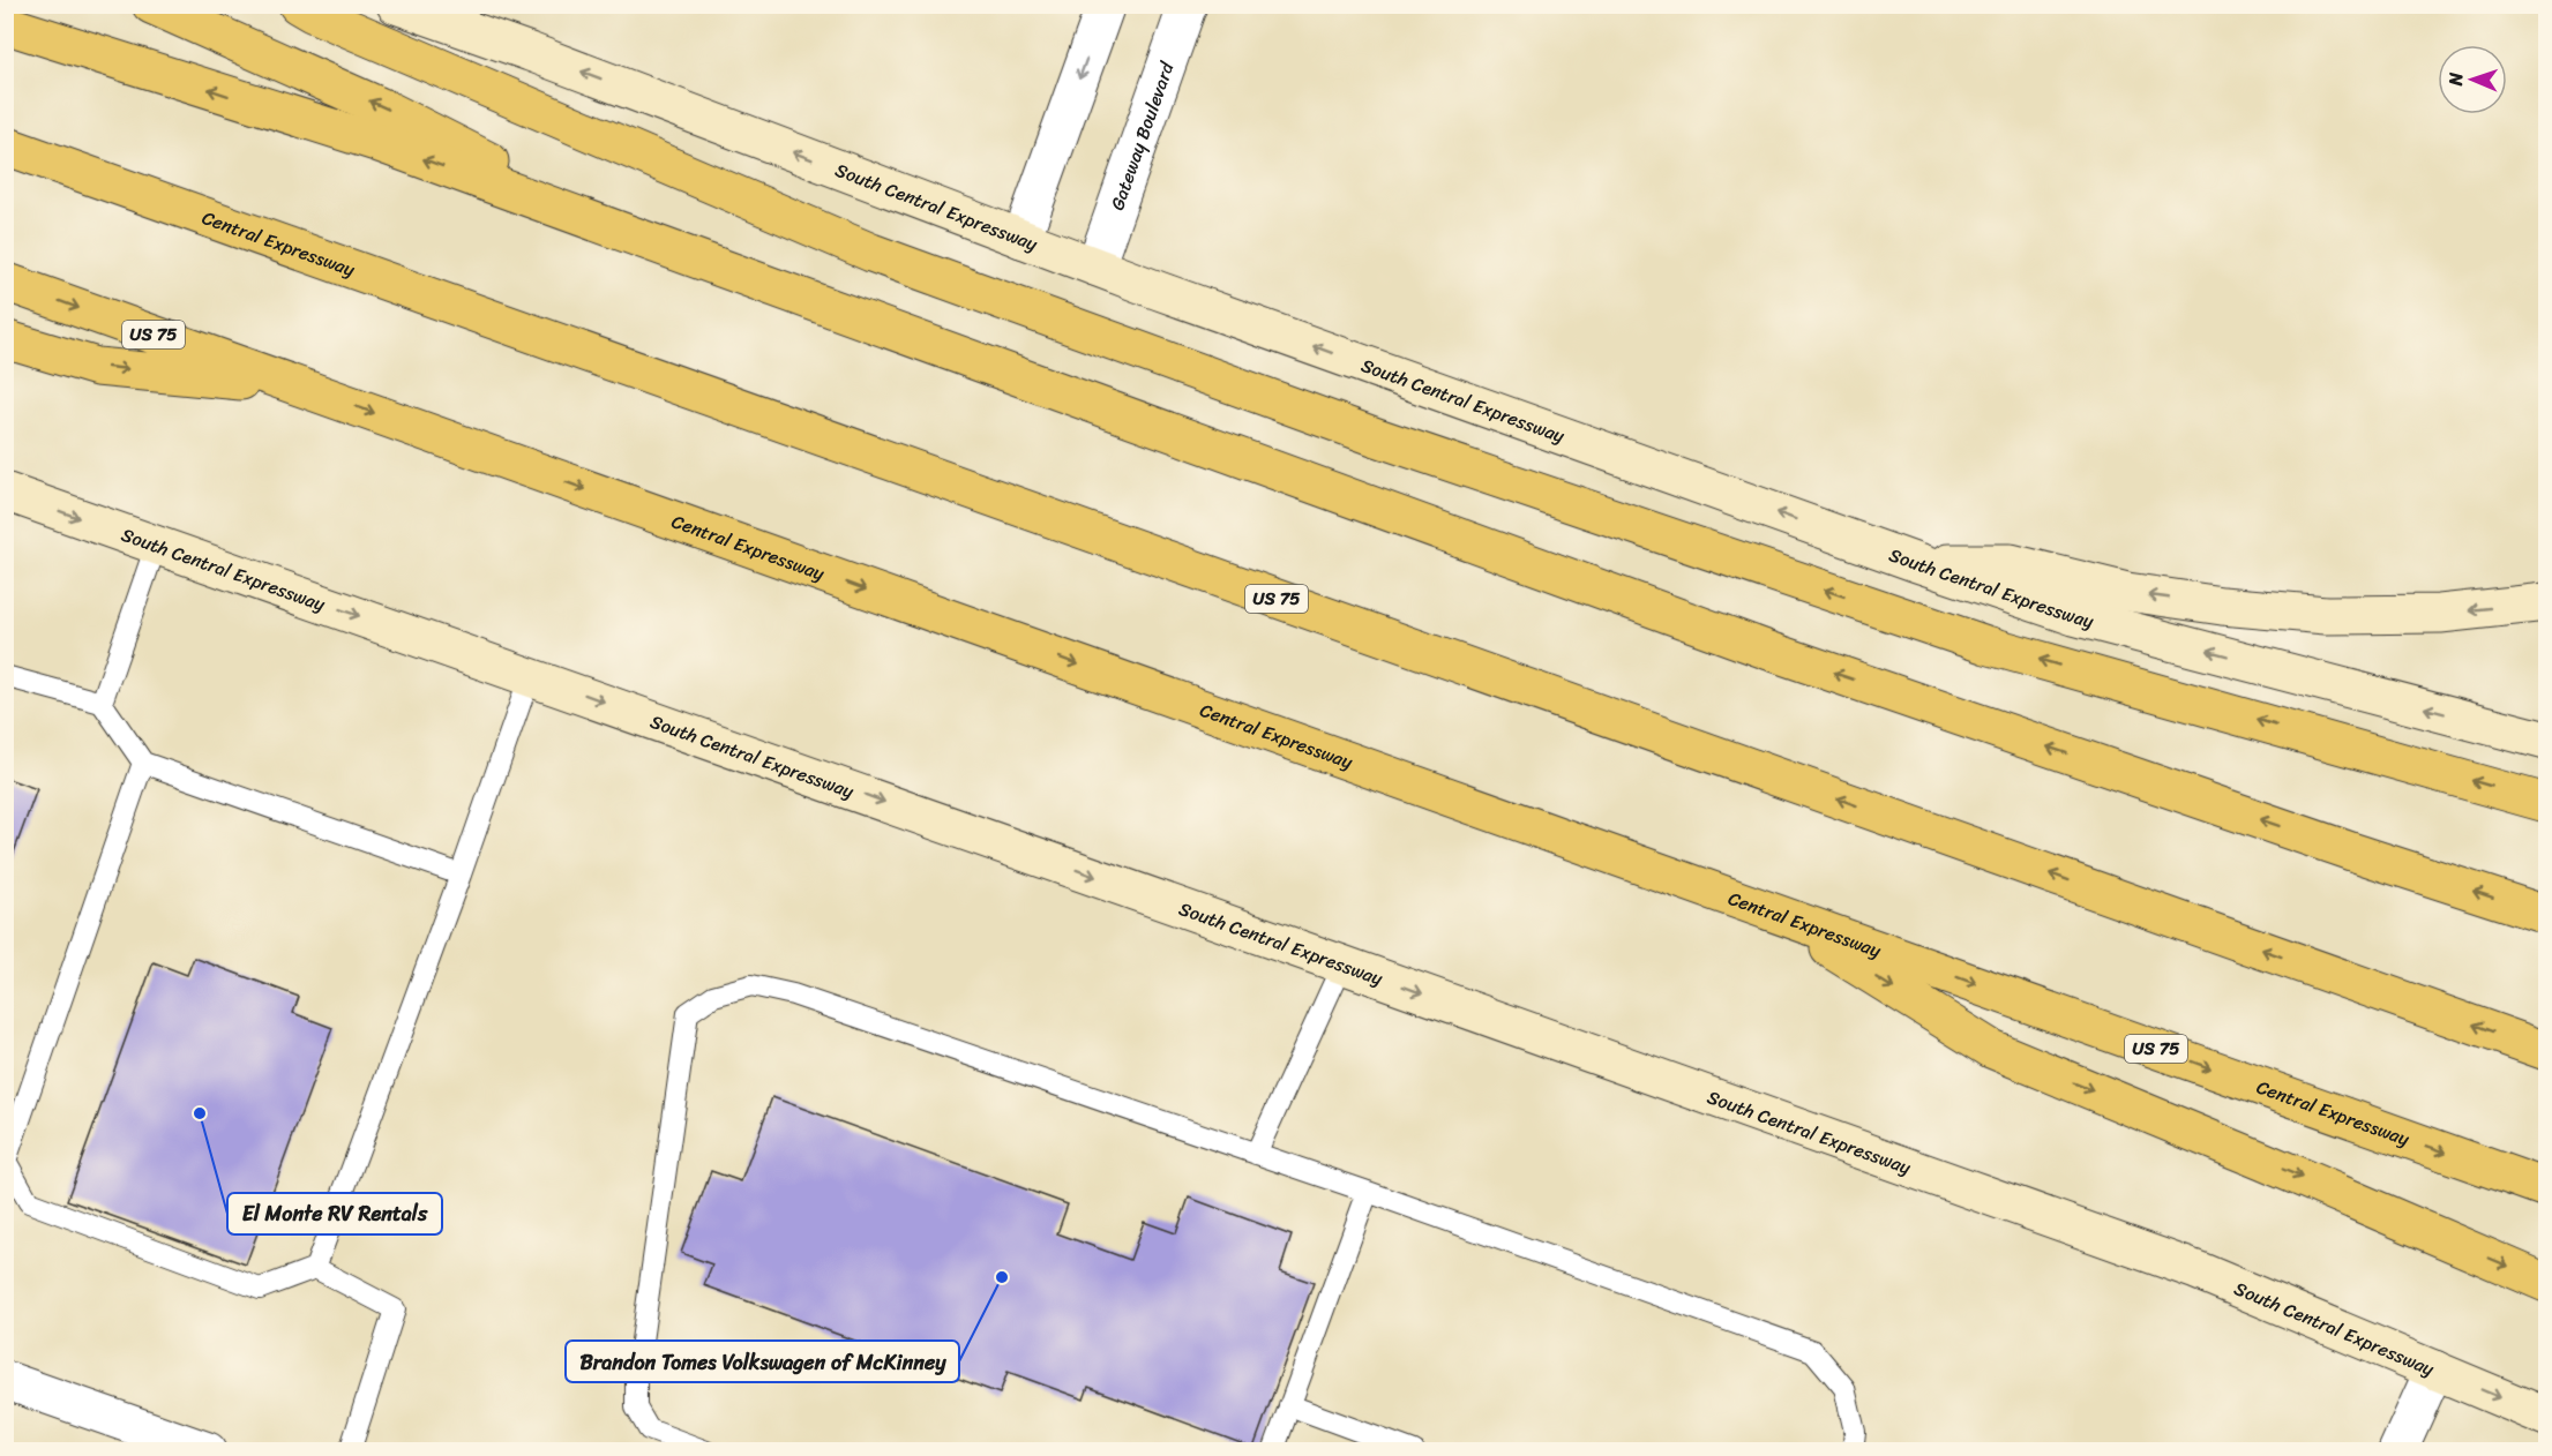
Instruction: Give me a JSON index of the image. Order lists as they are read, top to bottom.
{
  "streets": {
    "highway": ["Central Expressway", "US 75"],
    "main road": ["South Central Expressway"],
    "street": ["Gateway Boulevard"]
  },
  "crossings": [
    ["Gateway Boulevard", "South Central Expressway"]
  ],
  "places": ["El Monte RV Rentals", "Brandon Tomes Volkswagen of McKinney"],
  "north": "left"
}
